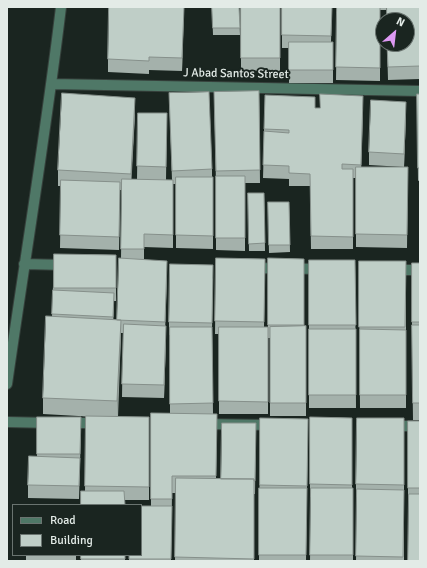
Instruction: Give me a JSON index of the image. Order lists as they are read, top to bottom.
{
  "streets": {
    "street": ["J Abad Santos Street"]
  },
  "legend": ["Road", "Building"],
  "north": "top right"
}
